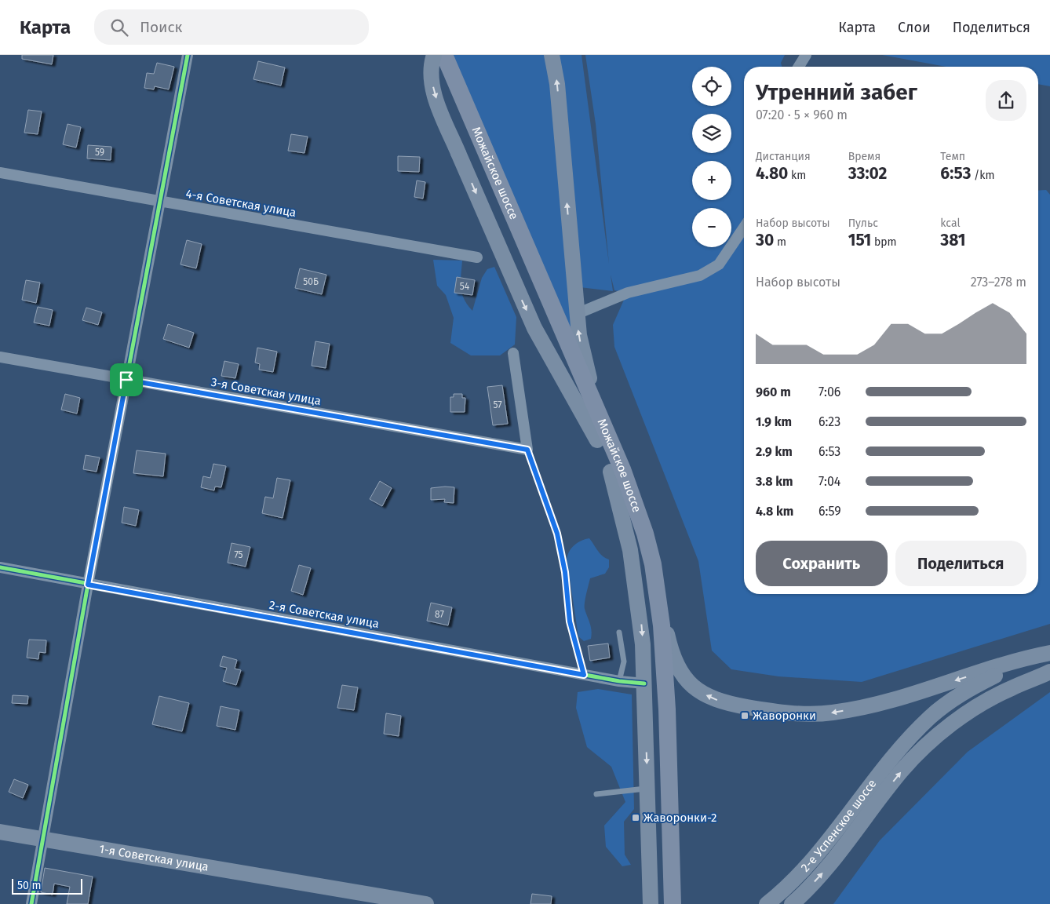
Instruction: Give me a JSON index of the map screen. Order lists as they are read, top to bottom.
{
  "streets": {
    "main road": ["Можайское шоссе", "2-е Успенское шоссе", "1-я Советская улица"],
    "street": ["4-я Советская улица", "3-я Советская улица", "2-я Советская улица"]
  },
  "places": {
    "transit": ["Жаворонки", "Жаворонки-2"]
  },
  "house_numbers": [
    "59",
    "50Б",
    "54",
    "57",
    "75",
    "87"
  ],
  "scale_bar": "50 m",
  "page": {
    "header": "Карта",
    "search": "Поиск",
    "nav": ["Карта", "Слои", "Поделиться"],
    "map_buttons": ["+", "−"],
    "heading": ["Утренний забег", "07:20 · 5 × 960 m"],
    "stats": [
      ["Дистанция", "4.80 km"],
      ["Время", "33:02"],
      ["Темп", "6:53 /km"],
      ["Набор высоты", "30 m"],
      ["Пульс", "151 bpm"],
      ["kcal", "381"]
    ],
    "chart": ["Набор высоты", "273–278 m"],
    "list": [
      {
        "name": "960 m",
        "note": "7:06"
      },
      {
        "name": "1.9 km",
        "note": "6:23"
      },
      {
        "name": "2.9 km",
        "note": "6:53"
      },
      {
        "name": "3.8 km",
        "note": "7:04"
      },
      {
        "name": "4.8 km",
        "note": "6:59"
      }
    ],
    "buttons": ["Сохранить", "Поделиться"],
    "scale": "50 m"
  }
}
